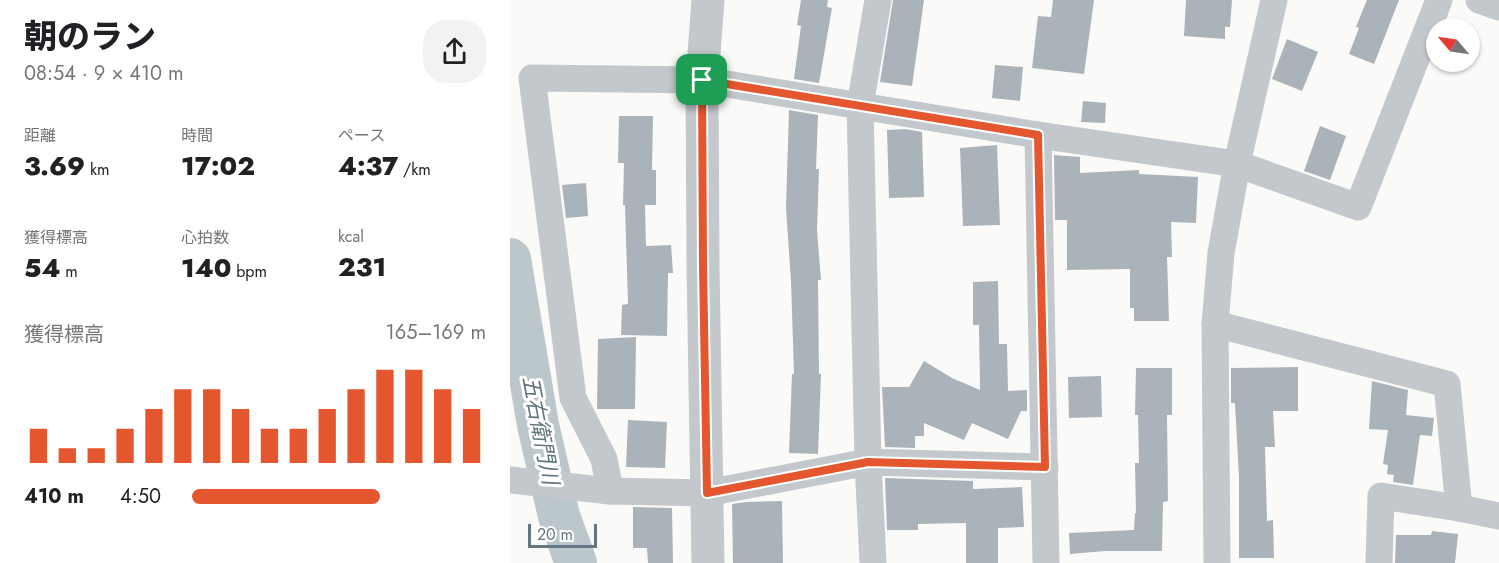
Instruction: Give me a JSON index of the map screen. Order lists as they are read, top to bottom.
{
  "water": ["五右衛門川"],
  "scale_bar": "20 m",
  "north": "top left",
  "page": {
    "heading": ["朝のラン", "08:54 · 9 × 410 m"],
    "stats": [
      ["距離", "3.69 km"],
      ["時間", "17:02"],
      ["ペース", "4:37 /km"],
      ["獲得標高", "54 m"],
      ["心拍数", "140 bpm"],
      ["kcal", "231"]
    ],
    "chart": ["獲得標高", "165–169 m"],
    "list": [
      {
        "name": "410 m",
        "note": "4:50"
      }
    ],
    "scale": "20 m"
  }
}
